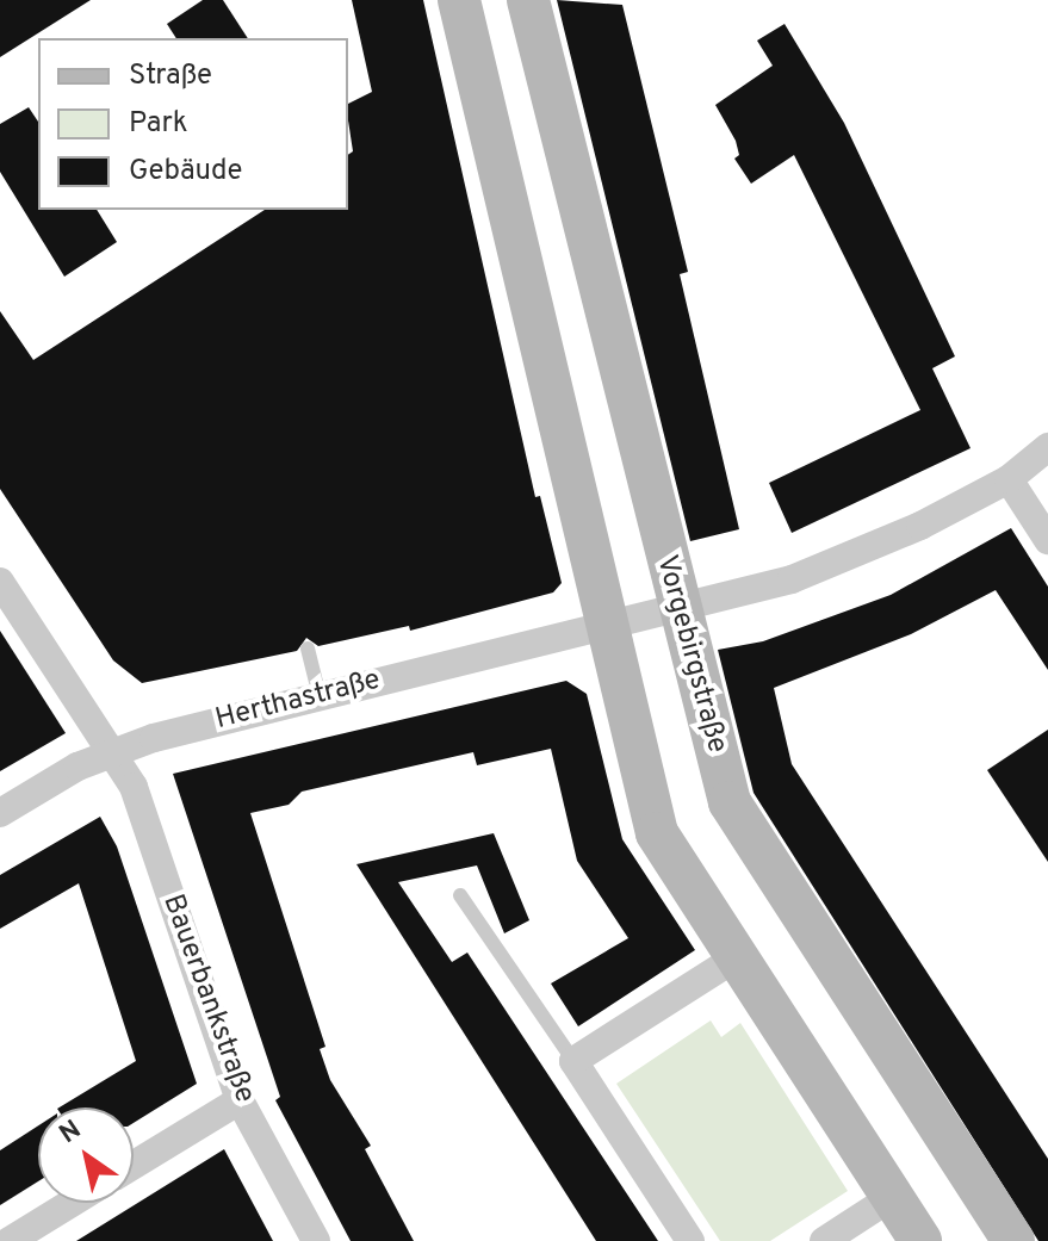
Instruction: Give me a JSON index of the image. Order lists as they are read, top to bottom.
{
  "streets": {
    "main road": ["Vorgebirgstraße"],
    "street": ["Herthastraße", "Bauerbankstraße"]
  },
  "crossings": [
    ["Vorgebirgstraße", "Herthastraße"],
    ["Herthastraße", "Bauerbankstraße"]
  ],
  "legend": ["Straße", "Park", "Gebäude"],
  "north": "top left"
}
